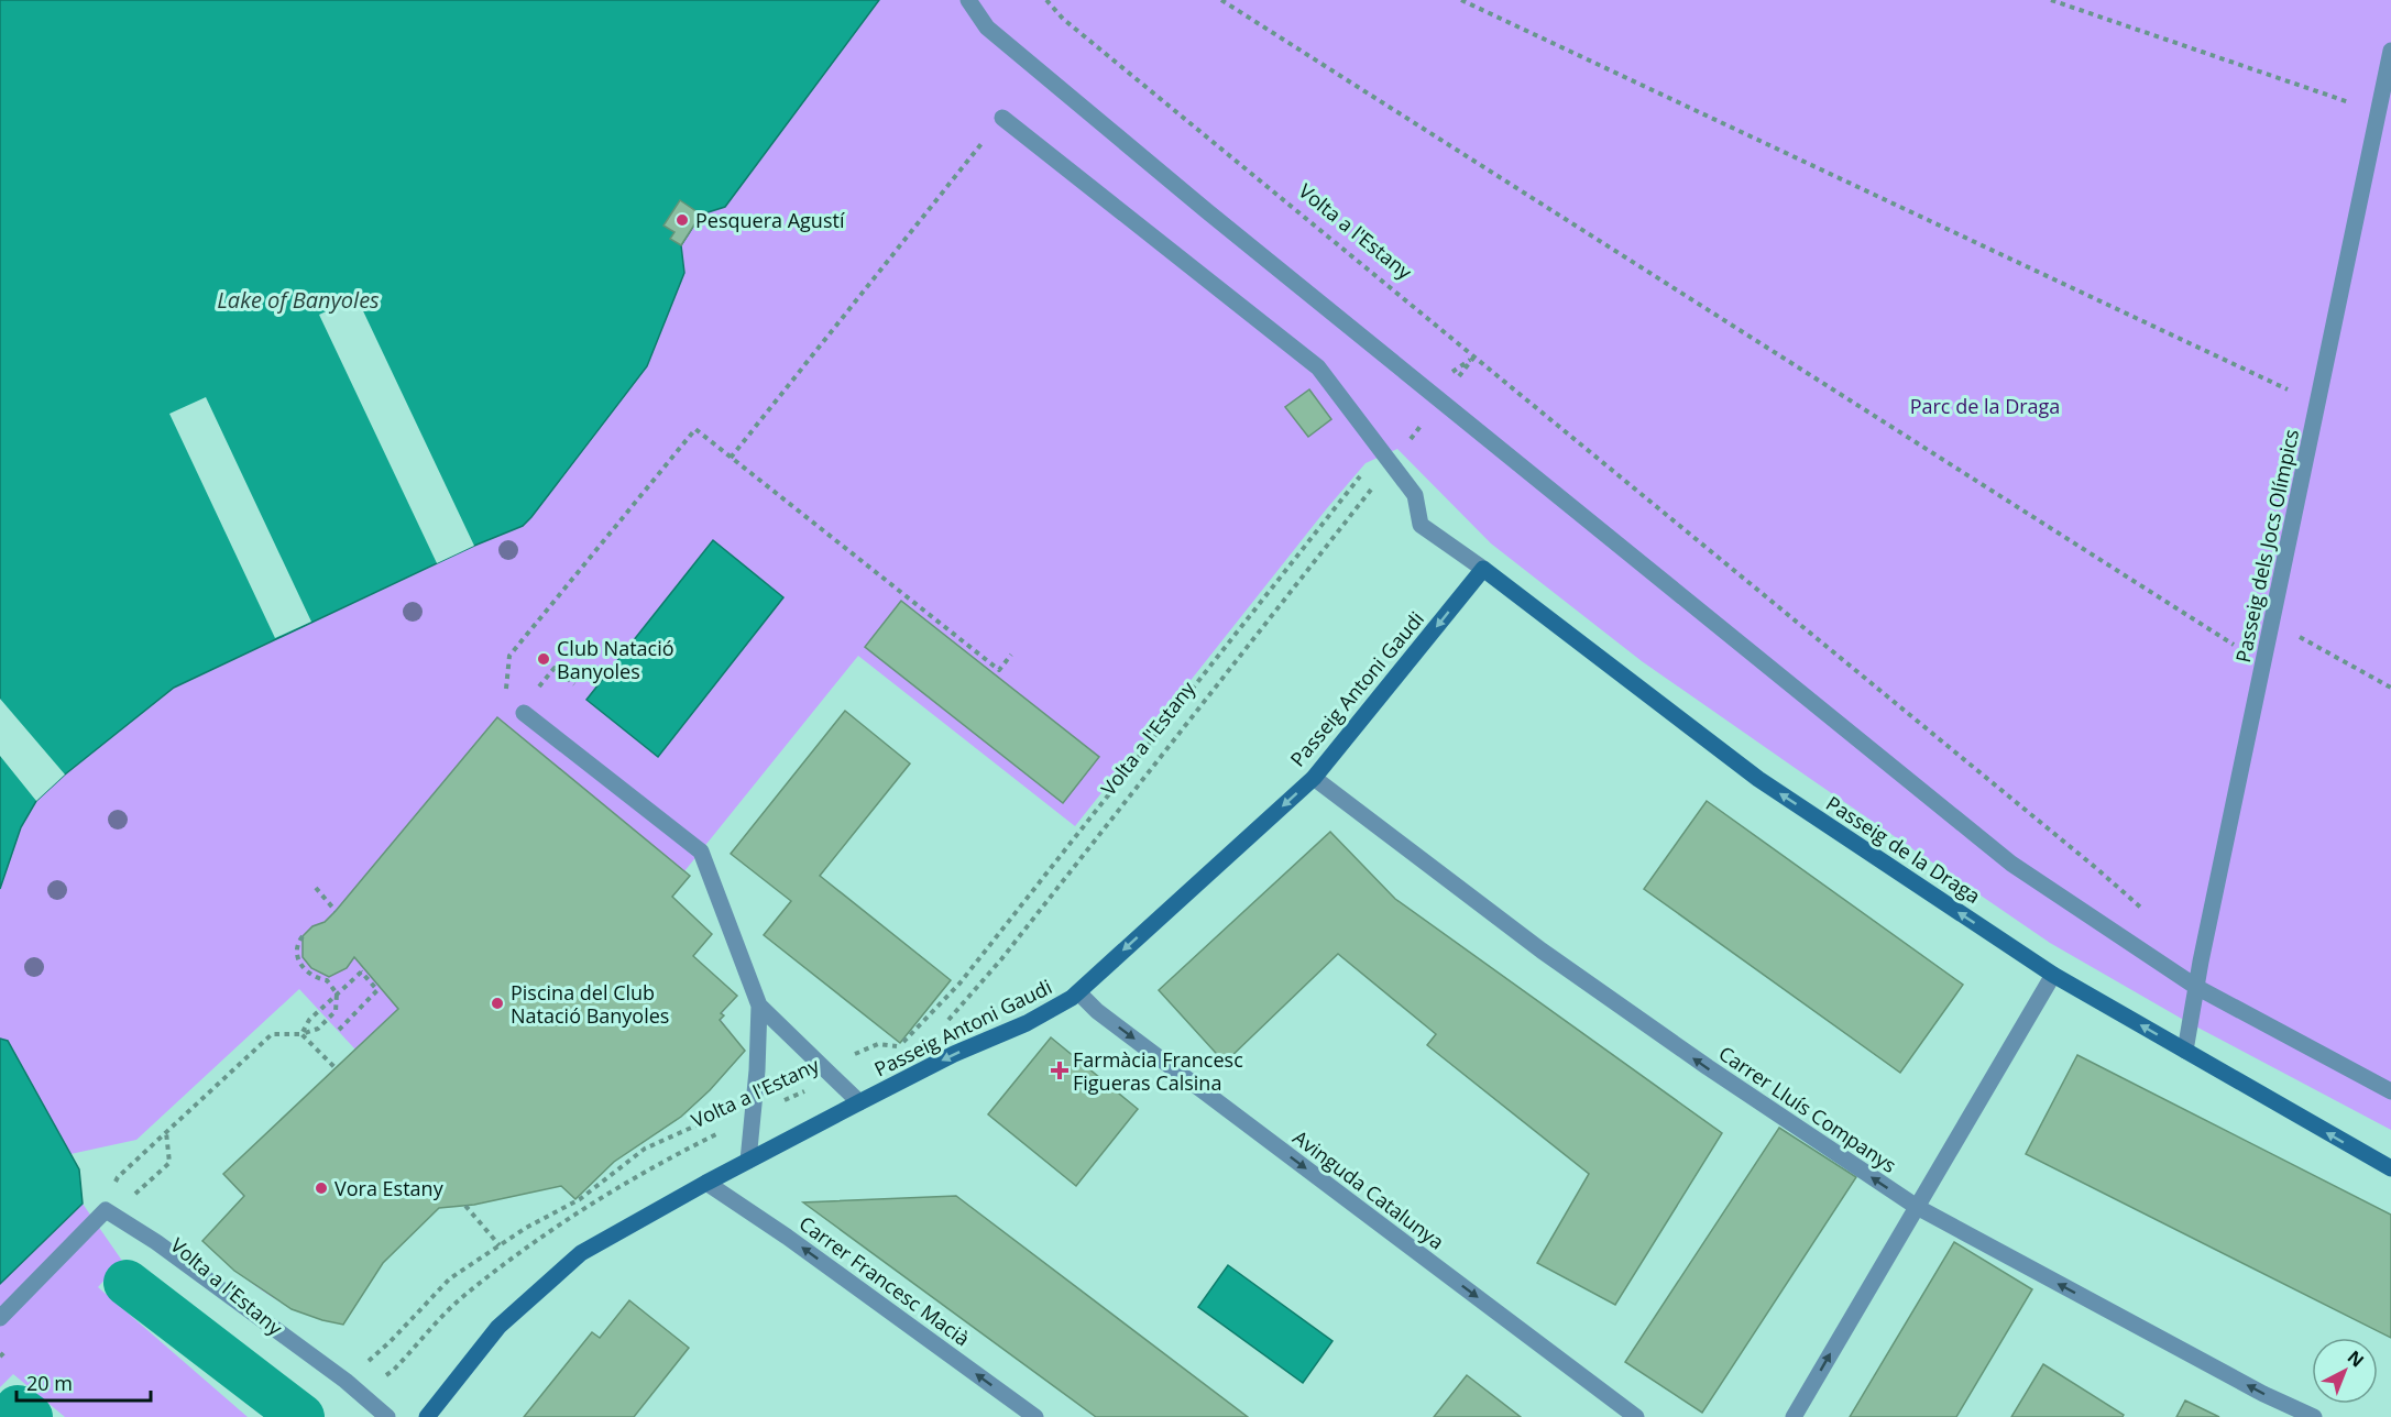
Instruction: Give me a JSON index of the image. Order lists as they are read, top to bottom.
{
  "streets": {
    "street": [
      "Passeig dels Jocs Olímpics",
      "Passeig Antoni Gaudi",
      "Passeig de la Draga",
      "Carrer Lluís Companys",
      "Avinguda Catalunya",
      "Carrer Francesc Macià"
    ],
    "path": ["Volta a l'Estany"]
  },
  "crossings": [
    ["Volta a l'Estany", "Passeig de la Draga"],
    ["Passeig dels Jocs Olímpics", "Passeig de la Draga"],
    ["Passeig Antoni Gaudi", "Passeig de la Draga"],
    ["Passeig Antoni Gaudi", "Carrer Lluís Companys"],
    ["Passeig Antoni Gaudi", "Avinguda Catalunya"],
    ["Passeig Antoni Gaudi", "Carrer Francesc Macià"]
  ],
  "one_way": [
    "Passeig Antoni Gaudi",
    "Carrer Lluís Companys",
    "Avinguda Catalunya",
    "Carrer Francesc Macià"
  ],
  "water": ["Lake of Banyoles"],
  "parks": ["Parc de la Draga"],
  "places": {
    "other": [
      "Pesquera Agustí",
      "Club Natació Banyoles",
      "Piscina del Club Natació Banyoles",
      "Vora Estany"
    ],
    "health": ["Farmàcia Francesc Figueras Calsina"]
  },
  "scale_bar": "20 m",
  "north": "top right"
}
